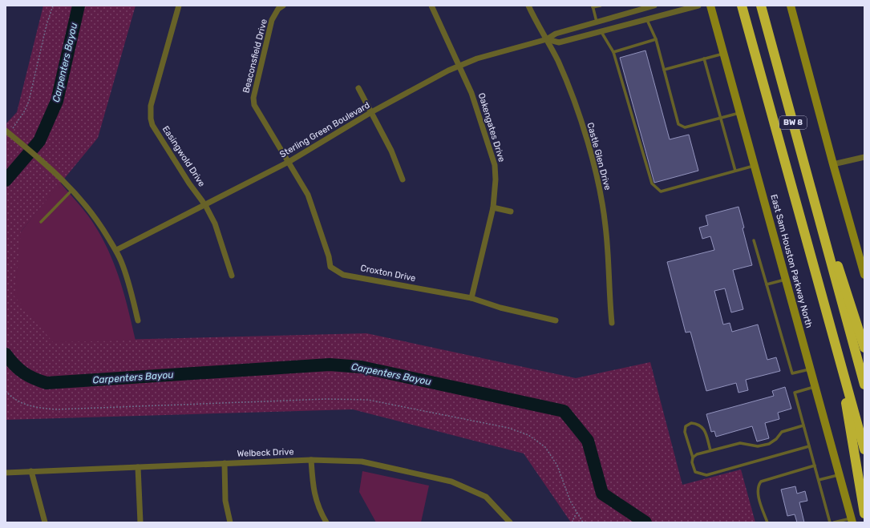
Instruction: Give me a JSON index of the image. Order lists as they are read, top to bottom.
{
  "streets": {
    "highway": ["BW 8"],
    "main road": ["East Sam Houston Parkway North"],
    "street": [
      "Beaconsfield Drive",
      "Oakengates Drive",
      "Sterling Green Boulevard",
      "Easingwold Drive",
      "Castle Glen Drive",
      "Croxton Drive",
      "Welbeck Drive"
    ]
  },
  "crossings": [
    ["Beaconsfield Drive", "Sterling Green Boulevard"],
    ["Beaconsfield Drive", "Croxton Drive"],
    ["Oakengates Drive", "Sterling Green Boulevard"],
    ["Oakengates Drive", "Croxton Drive"],
    ["Sterling Green Boulevard", "Easingwold Drive"],
    ["Sterling Green Boulevard", "Castle Glen Drive"],
    ["Sterling Green Boulevard", "Croxton Drive"]
  ],
  "water": ["Carpenters Bayou"]
}
